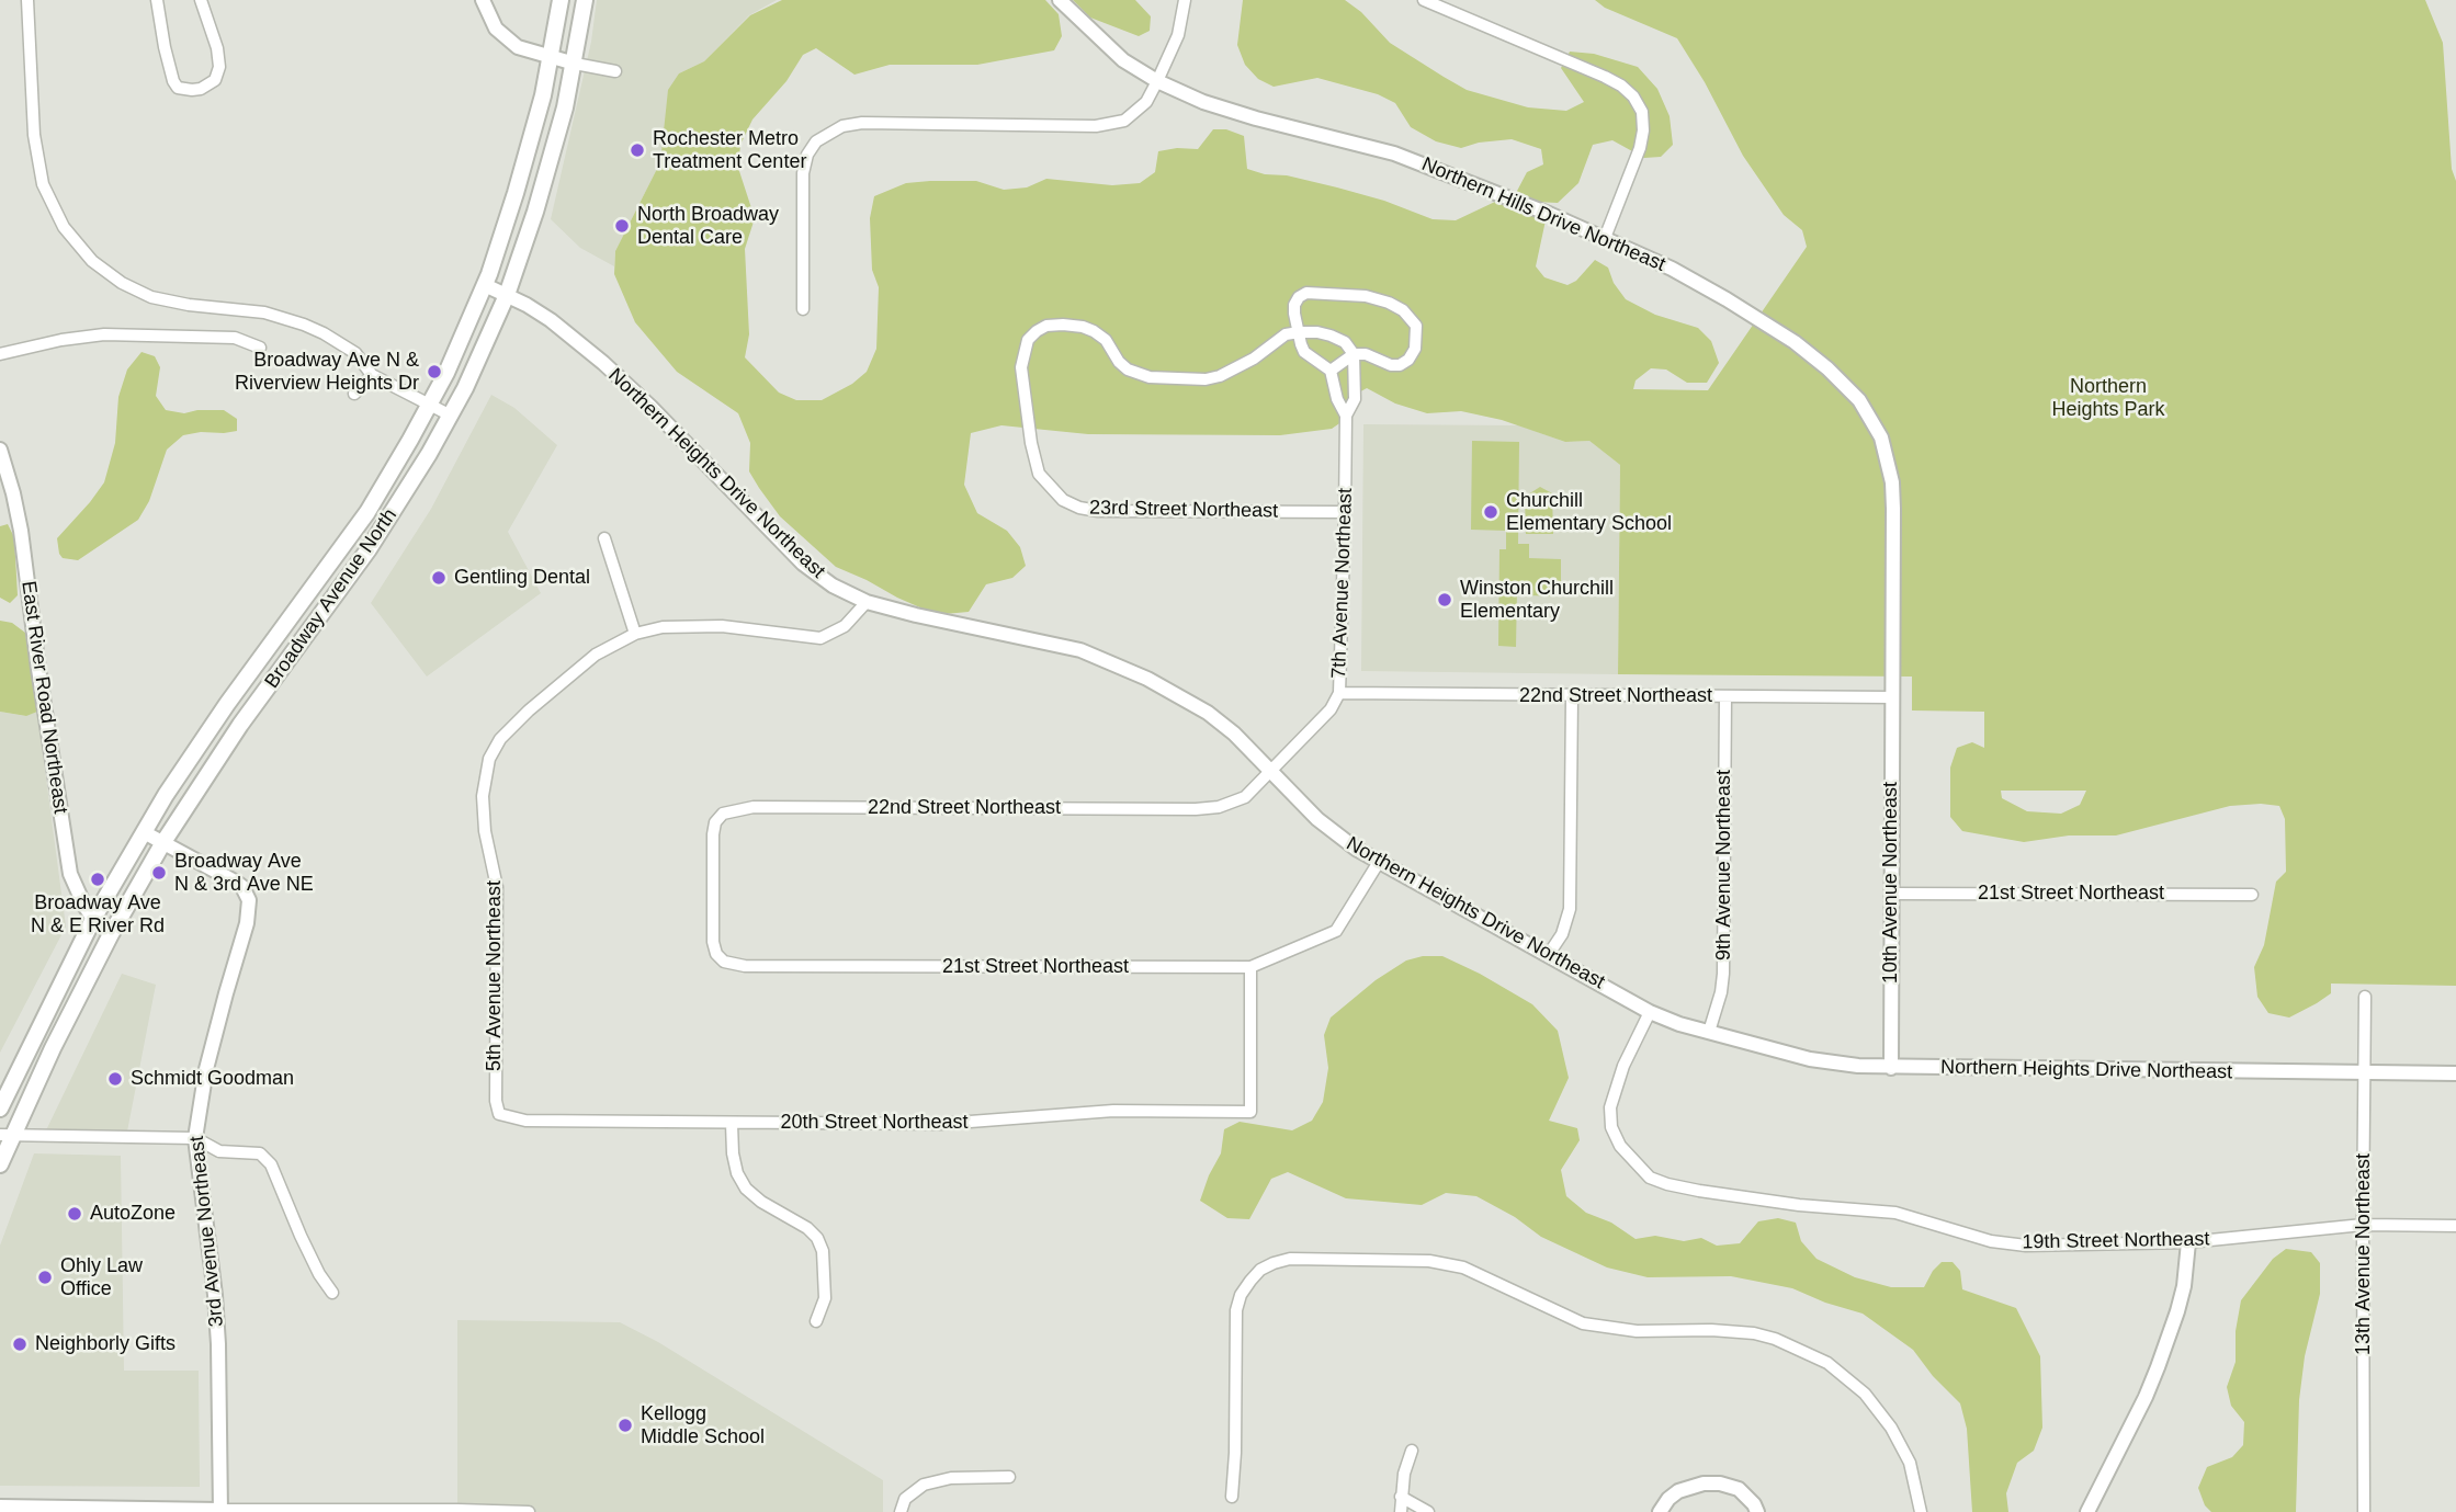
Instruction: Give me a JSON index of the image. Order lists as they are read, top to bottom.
{
  "streets": {
    "main road": ["Broadway Avenue North"],
    "street": [
      "Northern Hills Drive Northeast",
      "Northern Heights Drive Northeast",
      "23rd Street Northeast",
      "7th Avenue Northeast",
      "22nd Street Northeast",
      "East River Road Northeast",
      "9th Avenue Northeast",
      "10th Avenue Northeast",
      "21st Street Northeast",
      "5th Avenue Northeast",
      "20th Street Northeast",
      "3rd Avenue Northeast",
      "19th Street Northeast",
      "13th Avenue Northeast"
    ]
  },
  "crossings": [
    ["Northern Hills Drive Northeast", "22nd Street Northeast"],
    ["Northern Hills Drive Northeast", "10th Avenue Northeast"],
    ["Northern Heights Drive Northeast", "7th Avenue Northeast"],
    ["Northern Heights Drive Northeast", "Broadway Avenue North"],
    ["Northern Heights Drive Northeast", "22nd Street Northeast"],
    ["Northern Heights Drive Northeast", "9th Avenue Northeast"],
    ["Northern Heights Drive Northeast", "10th Avenue Northeast"],
    ["Northern Heights Drive Northeast", "21st Street Northeast"],
    ["Northern Heights Drive Northeast", "5th Avenue Northeast"],
    ["Northern Heights Drive Northeast", "19th Street Northeast"],
    ["Northern Heights Drive Northeast", "13th Avenue Northeast"],
    ["23rd Street Northeast", "7th Avenue Northeast"],
    ["7th Avenue Northeast", "22nd Street Northeast"],
    ["Broadway Avenue North", "East River Road Northeast"],
    ["Broadway Avenue North", "3rd Avenue Northeast"],
    ["22nd Street Northeast", "9th Avenue Northeast"],
    ["22nd Street Northeast", "10th Avenue Northeast"],
    ["22nd Street Northeast", "21st Street Northeast"],
    ["10th Avenue Northeast", "21st Street Northeast"],
    ["21st Street Northeast", "20th Street Northeast"],
    ["5th Avenue Northeast", "20th Street Northeast"],
    ["19th Street Northeast", "13th Avenue Northeast"]
  ],
  "parks": ["Northern Heights Park"],
  "places": [
    "Rochester Metro Treatment Center",
    "North Broadway Dental Care",
    "Broadway Ave N & Riverview Heights Dr",
    "Churchill Elementary School",
    "Gentling Dental",
    "Winston Churchill Elementary",
    "Broadway Ave N & 3rd Ave NE",
    "Broadway Ave N & E River Rd",
    "Schmidt Goodman",
    "AutoZone",
    "Ohly Law Office",
    "Neighborly Gifts",
    "Kellogg Middle School"
  ]
}
